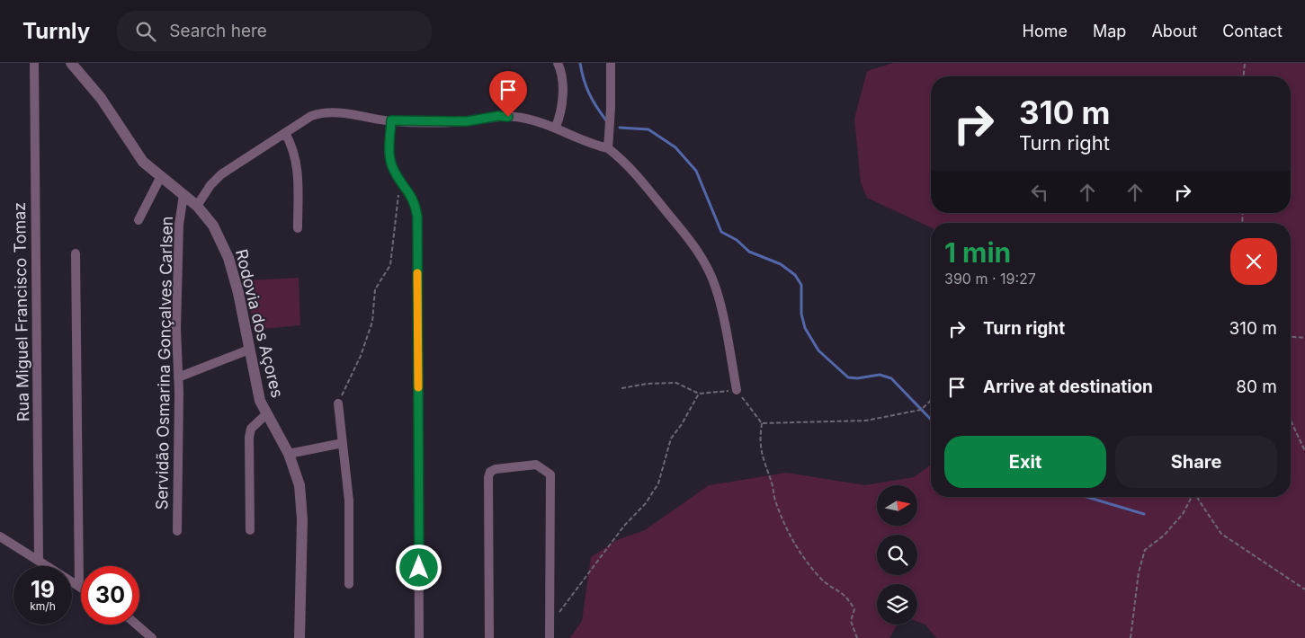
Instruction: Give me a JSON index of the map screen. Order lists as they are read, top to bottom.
{
  "streets": {
    "street": ["Rua Miguel Francisco Tomaz", "Rodovia dos Açores", "Servidão Osmarina Gonçalves Carlsen"]
  },
  "crossings": [
    ["Rodovia dos Açores", "Servidão Osmarina Gonçalves Carlsen"]
  ],
  "north": "right",
  "page": {
    "header": "Turnly",
    "search": "Search here",
    "nav": [
      "Home",
      "Map",
      "About",
      "Contact"
    ],
    "turn": ["310 m", "Turn right"],
    "heading": ["1 min", "390 m · 19:27"],
    "list": [
      {
        "name": "Turn right",
        "value": "310 m"
      },
      {
        "name": "Arrive at destination",
        "value": "80 m"
      }
    ],
    "buttons": ["Exit", "Share"],
    "speed": "19 km/h",
    "limit": "30"
  }
}
